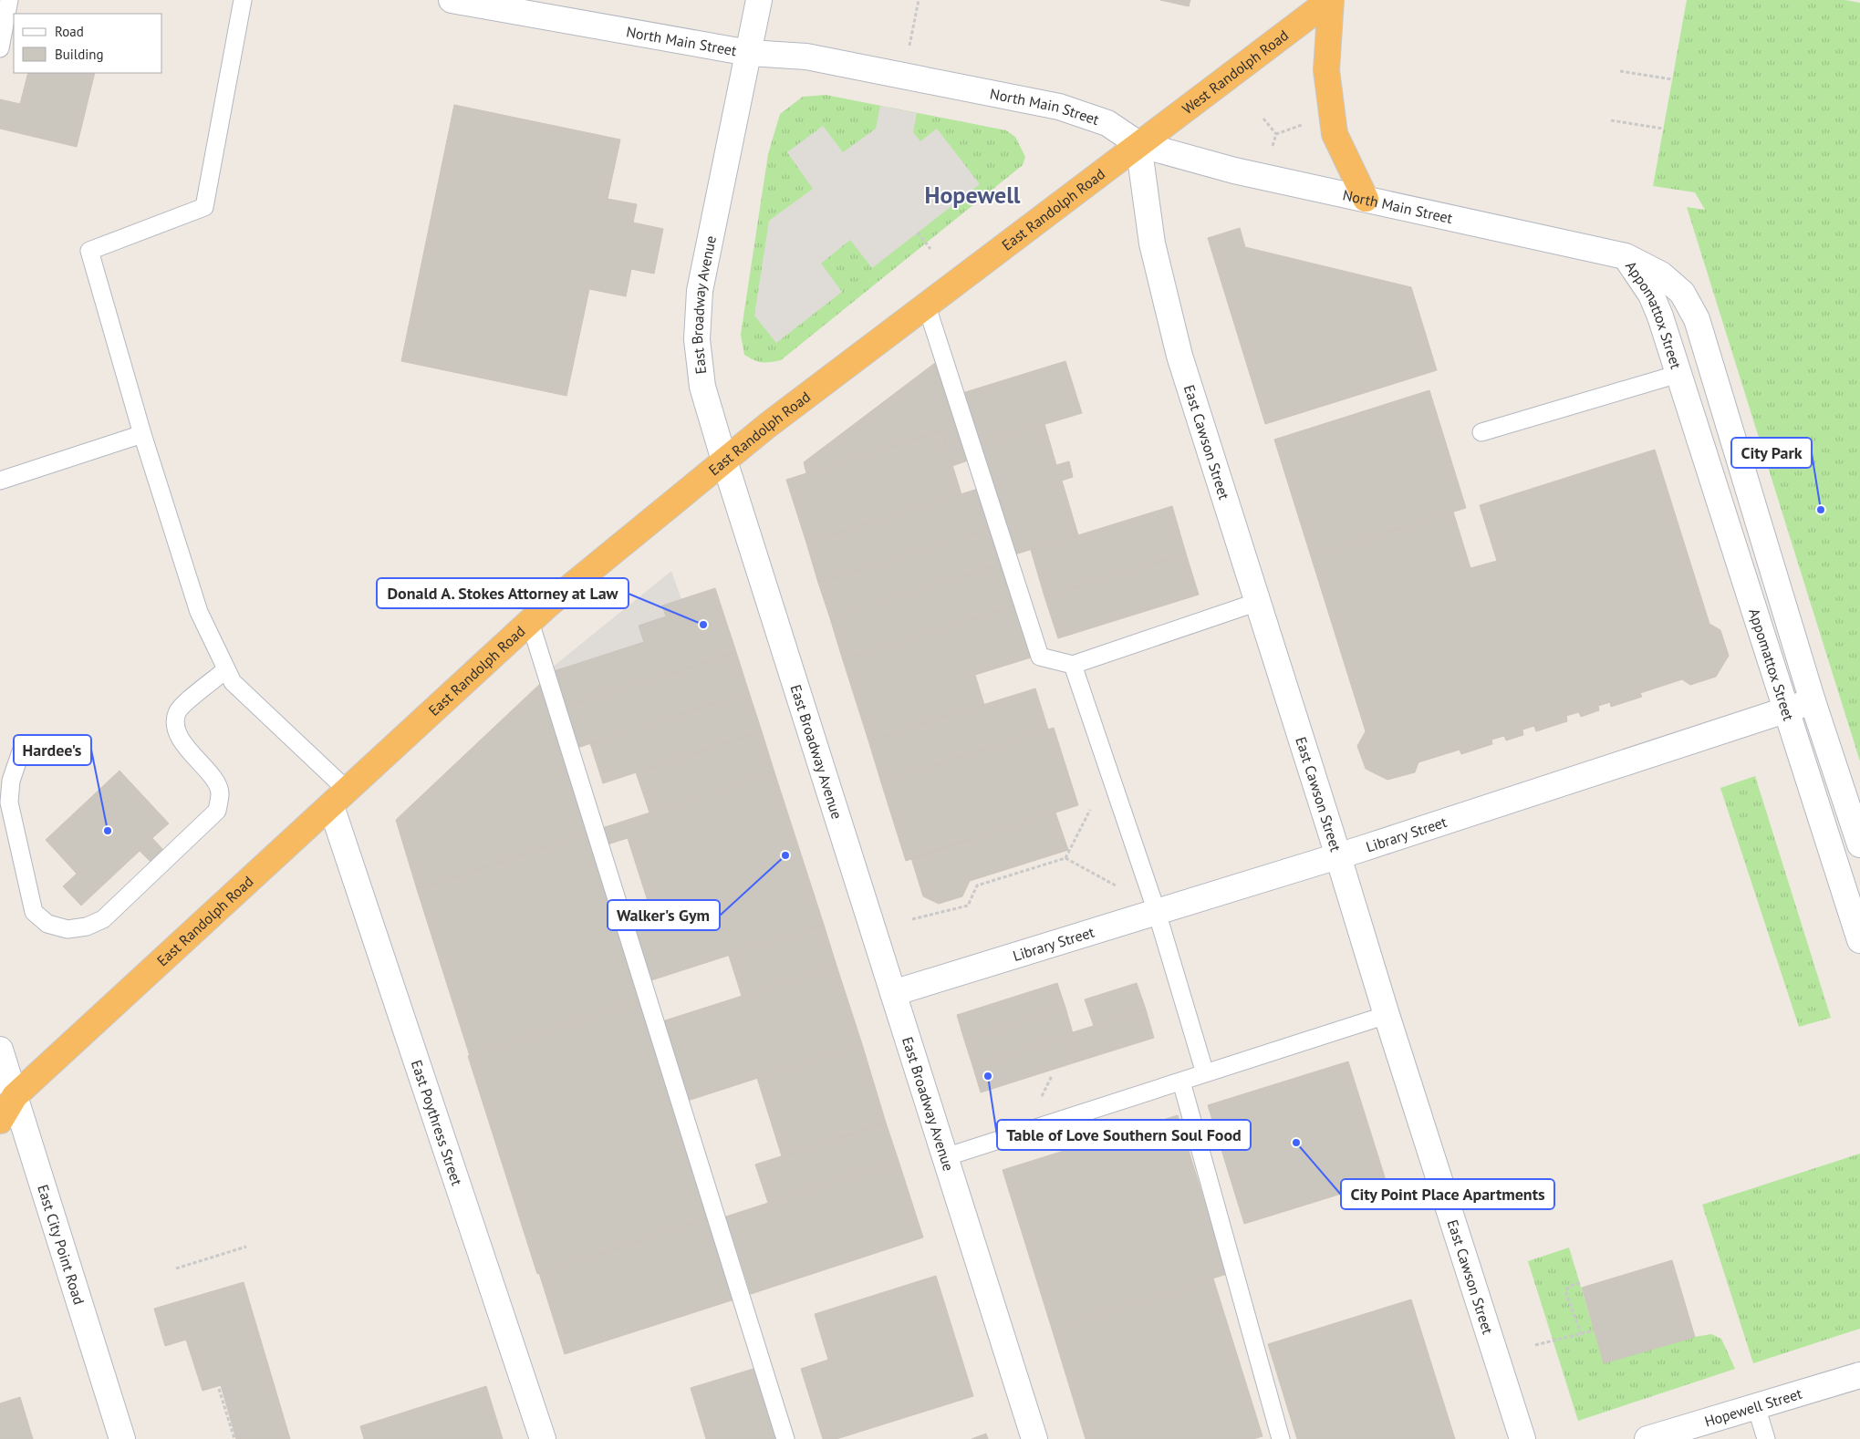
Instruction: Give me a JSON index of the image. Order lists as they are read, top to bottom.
{
  "streets": {
    "highway": ["West Randolph Road", "East Randolph Road"],
    "street": [
      "North Main Street",
      "East Broadway Avenue",
      "Appomattox Street",
      "East Cawson Street",
      "Library Street",
      "East Poythress Street",
      "East City Point Road",
      "Hopewell Street"
    ]
  },
  "crossings": [
    ["North Main Street", "West Randolph Road"],
    ["North Main Street", "East Randolph Road"],
    ["North Main Street", "East Broadway Avenue"],
    ["North Main Street", "Appomattox Street"],
    ["North Main Street", "East Cawson Street"],
    ["West Randolph Road", "East Randolph Road"],
    ["West Randolph Road", "East Cawson Street"],
    ["East Randolph Road", "East Broadway Avenue"],
    ["East Randolph Road", "East Cawson Street"],
    ["East Randolph Road", "East Poythress Street"],
    ["East Randolph Road", "East City Point Road"],
    ["East Broadway Avenue", "Library Street"],
    ["Appomattox Street", "Library Street"],
    ["East Cawson Street", "Library Street"]
  ],
  "districts": ["Hopewell"],
  "places": [
    "City Park",
    "Donald A. Stokes Attorney at Law",
    "Hardee's",
    "Walker's Gym",
    "Table of Love Southern Soul Food",
    "City Point Place Apartments"
  ],
  "legend": ["Road", "Building"]
}
